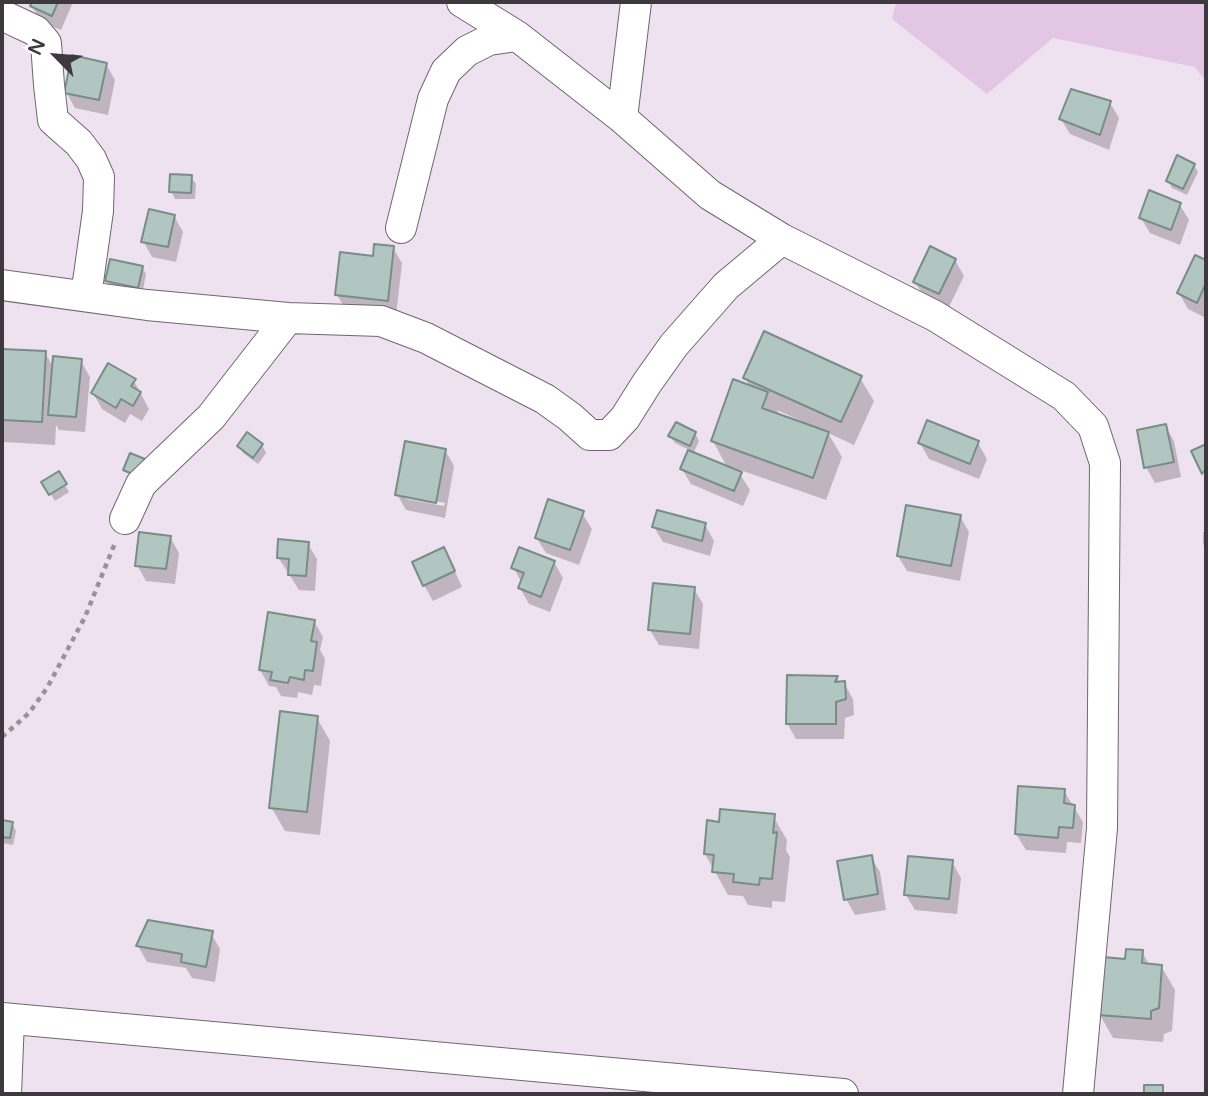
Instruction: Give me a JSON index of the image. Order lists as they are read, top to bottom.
{
  "north": "top left"
}
